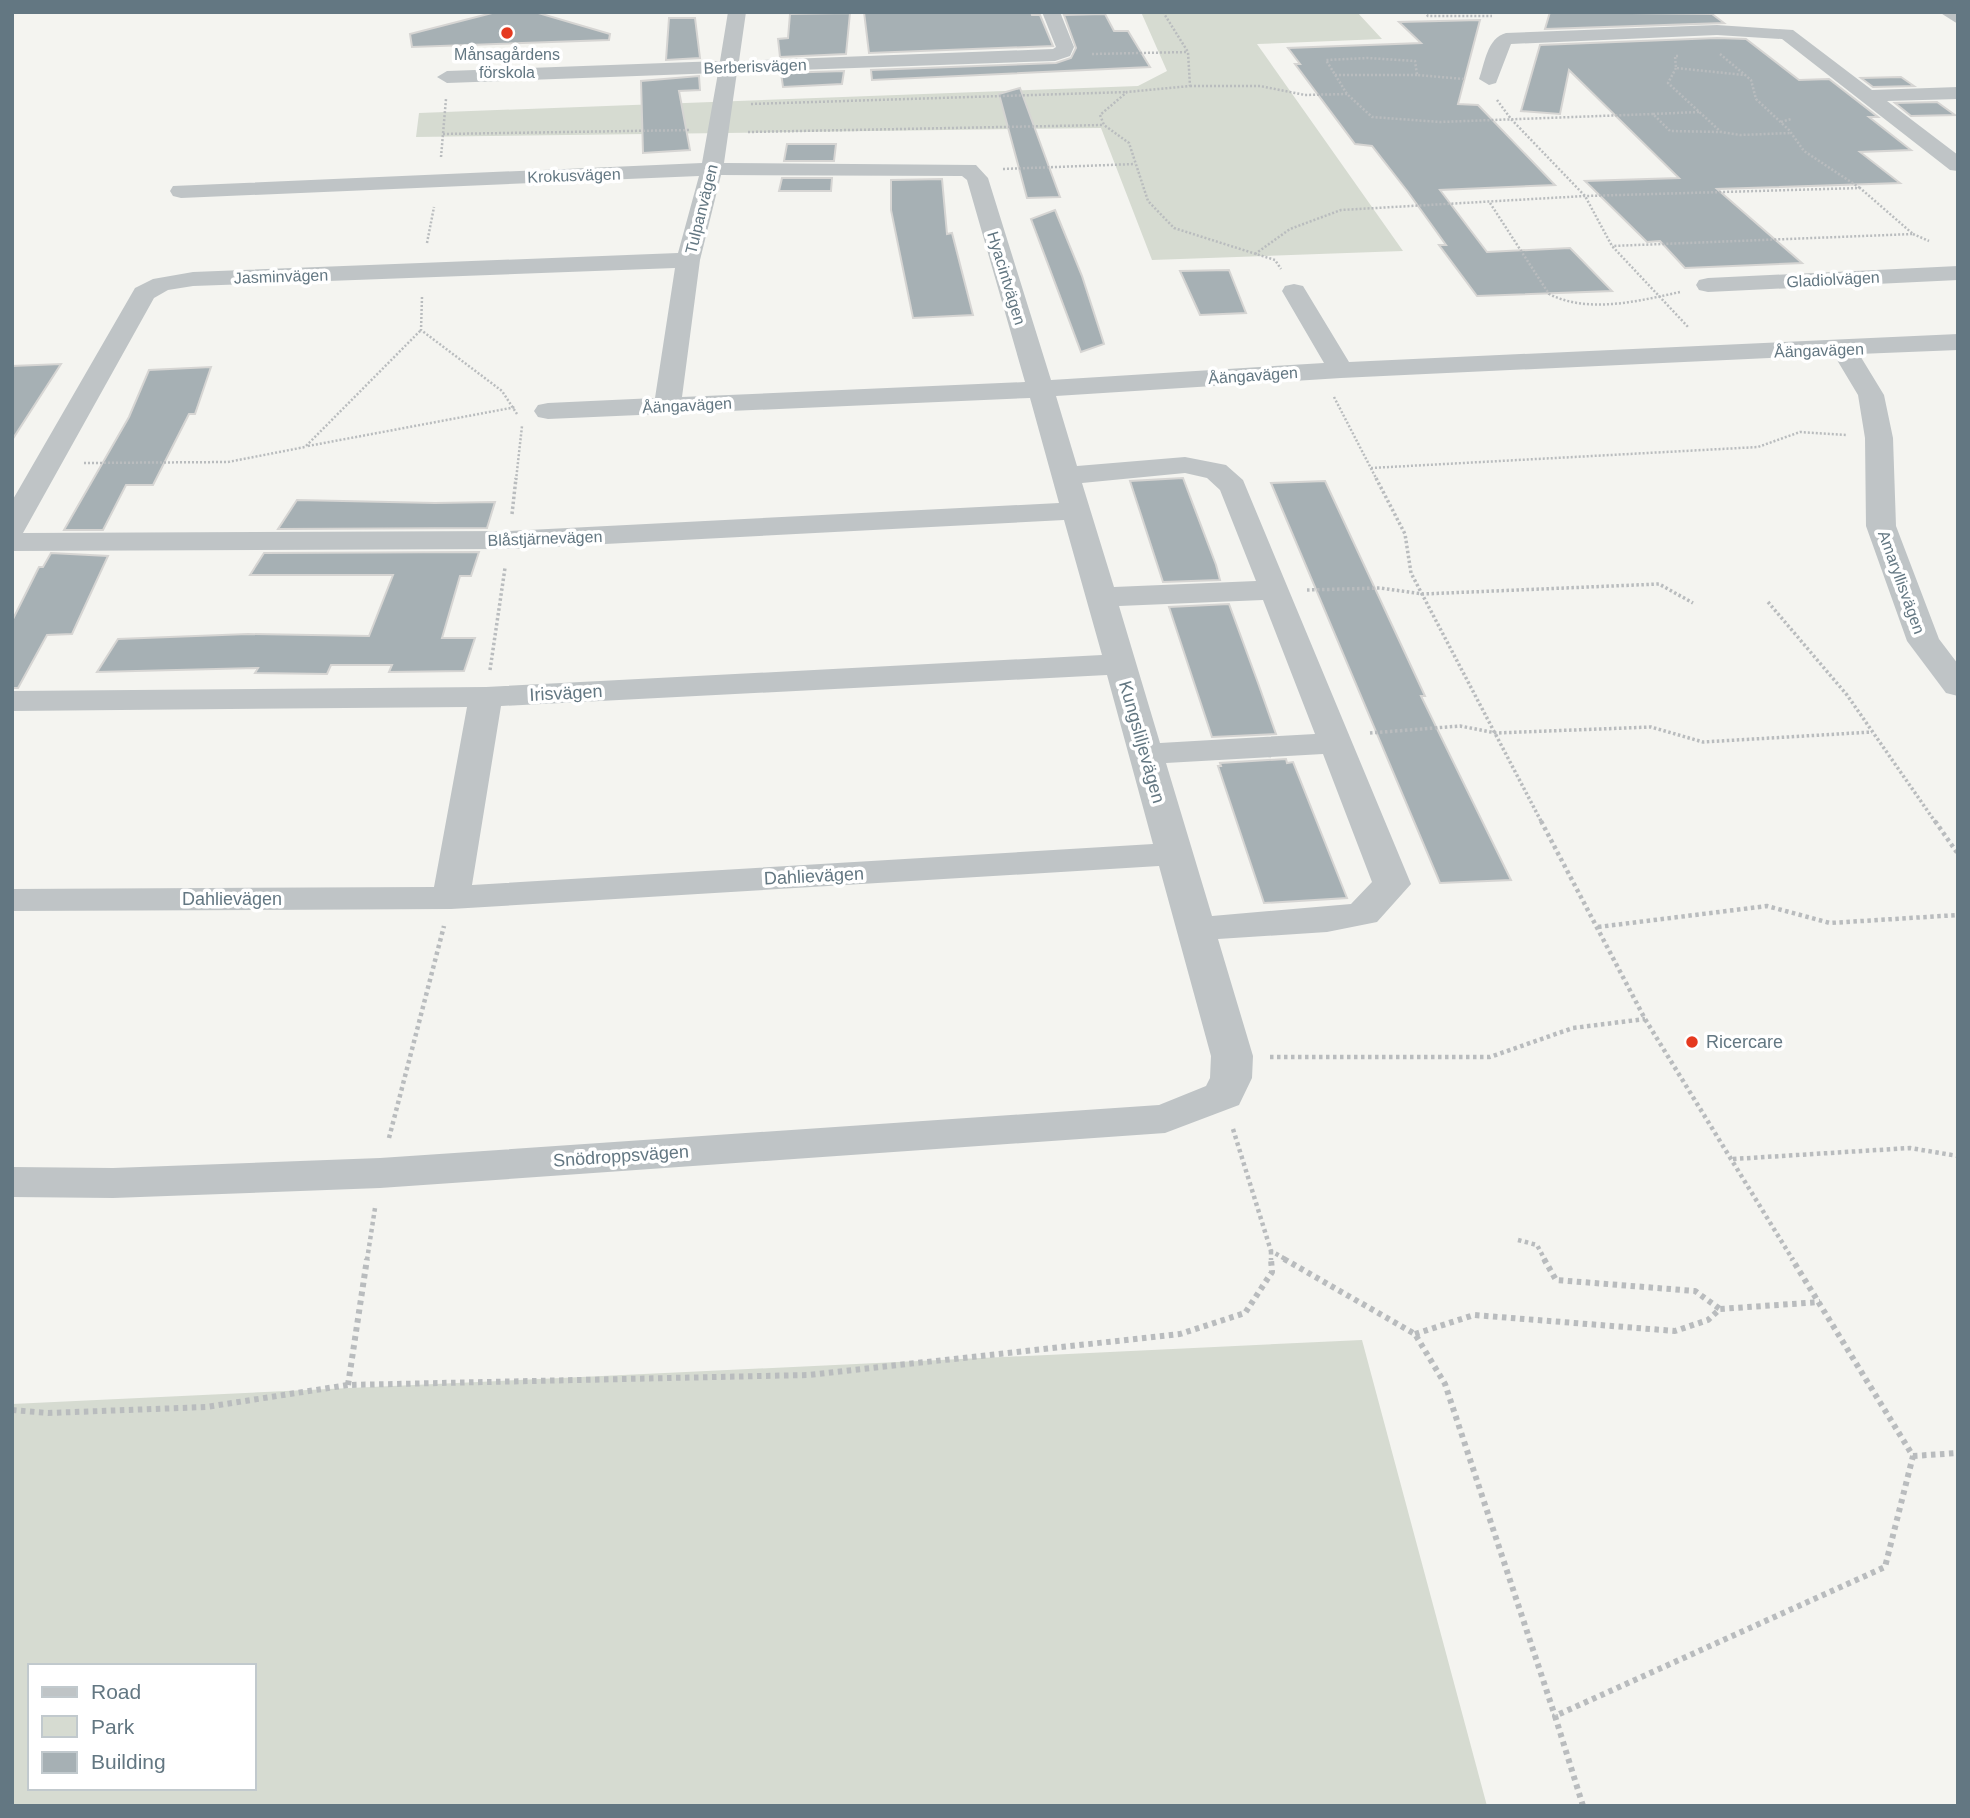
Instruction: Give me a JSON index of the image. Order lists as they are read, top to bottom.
{
  "streets": {
    "street": [
      "Berberisvägen",
      "Krokusvägen",
      "Tulpanvägen",
      "Jasminvägen",
      "Hyacintvägen",
      "Gladiolvägen",
      "Åängavägen",
      "Blåstjärnevägen",
      "Amaryllisvägen",
      "Irisvägen",
      "Kungsliljevägen",
      "Dahlievägen",
      "Snödroppsvägen"
    ]
  },
  "crossings": [
    ["Berberisvägen", "Tulpanvägen"],
    ["Krokusvägen", "Tulpanvägen"],
    ["Krokusvägen", "Hyacintvägen"],
    ["Tulpanvägen", "Jasminvägen"],
    ["Tulpanvägen", "Åängavägen"],
    ["Hyacintvägen", "Åängavägen"],
    ["Hyacintvägen", "Kungsliljevägen"],
    ["Åängavägen", "Amaryllisvägen"],
    ["Åängavägen", "Kungsliljevägen"],
    ["Blåstjärnevägen", "Kungsliljevägen"],
    ["Irisvägen", "Kungsliljevägen"],
    ["Kungsliljevägen", "Dahlievägen"],
    ["Kungsliljevägen", "Snödroppsvägen"]
  ],
  "places": ["Månsagårdens förskola", "Ricercare"],
  "legend": ["Road", "Park", "Building"]
}
